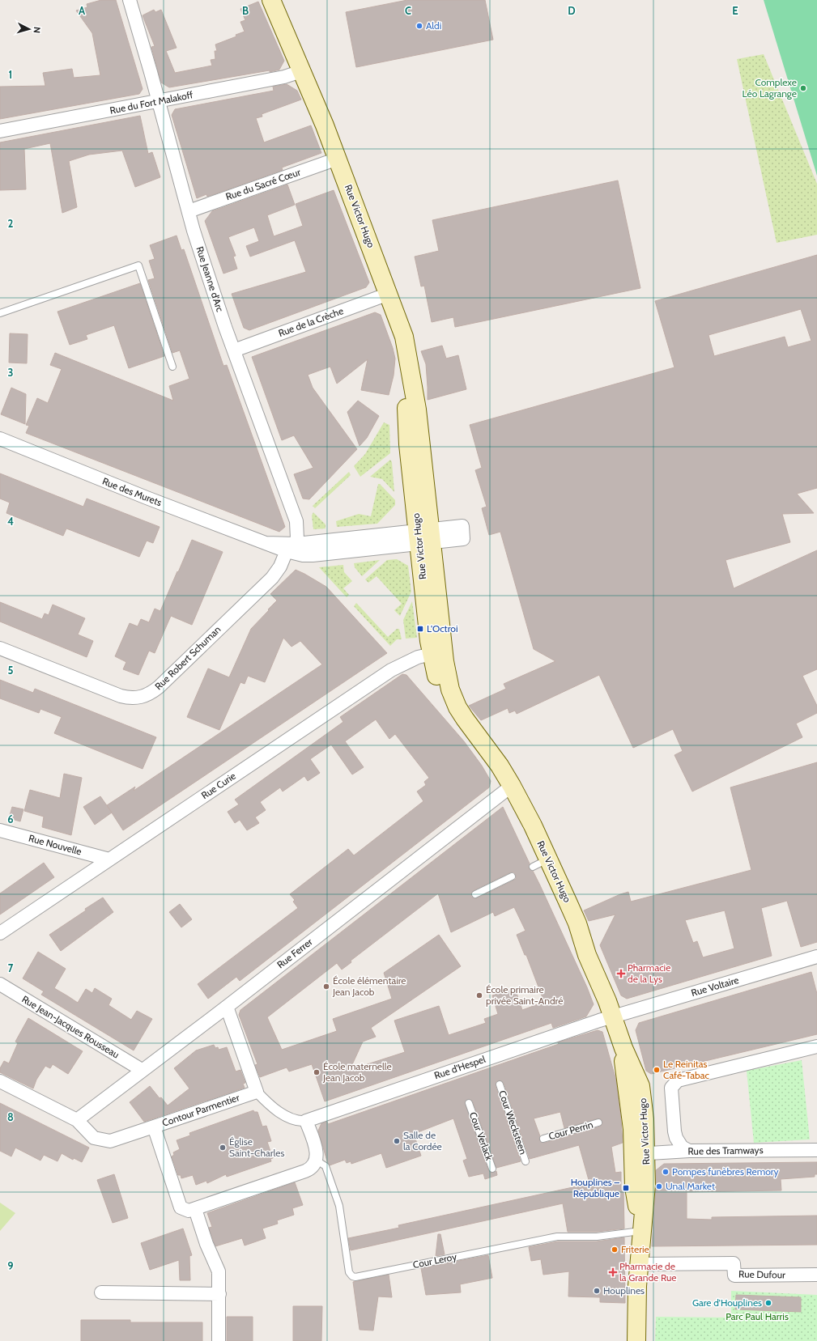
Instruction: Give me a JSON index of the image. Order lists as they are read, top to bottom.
{
  "streets": {
    "main road": ["Rue Victor Hugo"],
    "street": [
      "Rue du Fort Malakoff",
      "Rue du Sacré Cœur",
      "Rue Jeanne d'Arc",
      "Rue de la Crèche",
      "Rue des Murets",
      "Rue Robert Schuman",
      "Rue Curie",
      "Rue Nouvelle",
      "Rue Ferrer",
      "Rue Voltaire",
      "Rue Jean-Jacques Rousseau",
      "Rue d'Hespel",
      "Contour Parmentier",
      "Rue des Tramways",
      "Rue Dufour"
    ],
    "lane": [
      "Cour Wecksteen",
      "Cour Perrin",
      "Cour Verlack",
      "Cour Leroy"
    ]
  },
  "crossings": [
    ["Rue du Fort Malakoff", "Rue Victor Hugo"],
    ["Rue du Fort Malakoff", "Rue Jeanne d'Arc"],
    ["Rue du Sacré Cœur", "Rue Victor Hugo"],
    ["Rue du Sacré Cœur", "Rue Jeanne d'Arc"],
    ["Rue Victor Hugo", "Rue de la Crèche"],
    ["Rue Victor Hugo", "Rue des Murets"],
    ["Rue Victor Hugo", "Rue Curie"],
    ["Rue Victor Hugo", "Rue Ferrer"],
    ["Rue Victor Hugo", "Rue Voltaire"],
    ["Rue Victor Hugo", "Rue d'Hespel"],
    ["Rue Victor Hugo", "Rue des Tramways"],
    ["Rue Victor Hugo", "Cour Leroy"],
    ["Rue Victor Hugo", "Rue Dufour"],
    ["Rue Jeanne d'Arc", "Rue de la Crèche"],
    ["Rue Jeanne d'Arc", "Rue des Murets"],
    ["Rue Jeanne d'Arc", "Rue Robert Schuman"],
    ["Rue des Murets", "Rue Robert Schuman"],
    ["Rue Curie", "Rue Nouvelle"],
    ["Rue Ferrer", "Rue Jean-Jacques Rousseau"],
    ["Rue Voltaire", "Rue d'Hespel"]
  ],
  "parks": ["Parc Paul Harris"],
  "places": {
    "other": [
      "Aldi",
      "Complexe Léo Lagrange",
      "École élémentaire Jean Jacob",
      "École primaire privée Saint-André",
      "Le Reinitas Café-Tabac",
      "École maternelle Jean Jacob",
      "Salle de la Cordée",
      "Église Saint-Charles",
      "Pompes funèbres Remory",
      "Unal Market",
      "Friterie",
      "Houplines",
      "Gare d'Houplines"
    ],
    "transit": ["L'Octroi", "Houplines – République"],
    "health": ["Pharmacie de la Lys", "Pharmacie de la Grande Rue"]
  },
  "north": "right",
  "grid": {
    "columns": [
      "A",
      "B",
      "C",
      "D",
      "E"
    ],
    "rows": [
      "1",
      "2",
      "3",
      "4",
      "5",
      "6",
      "7",
      "8",
      "9"
    ]
  }
}
